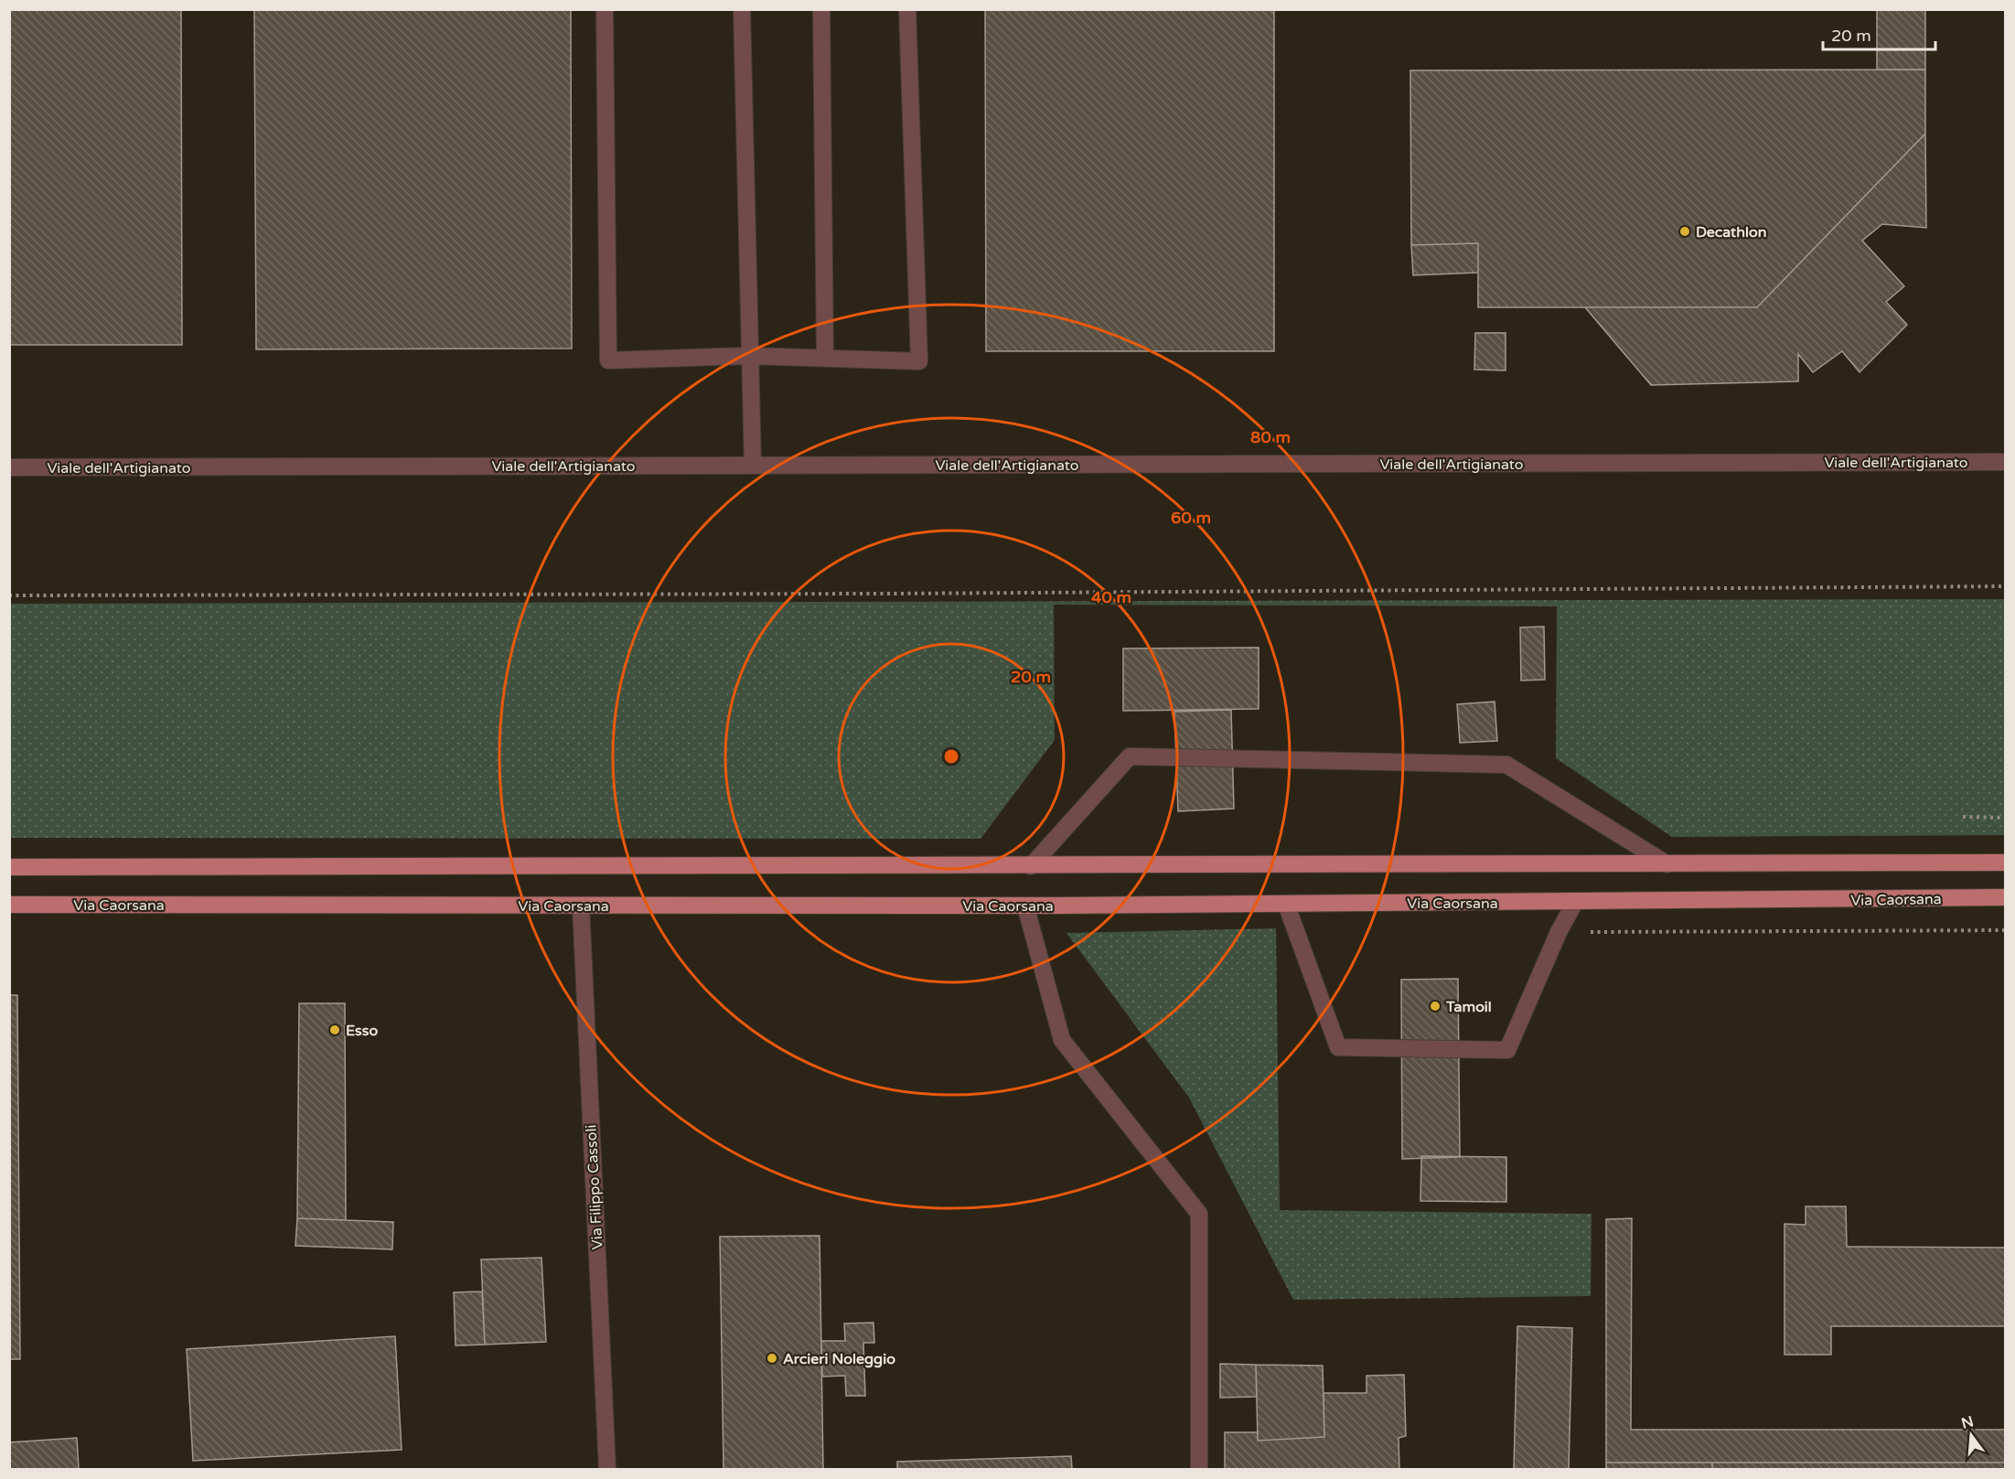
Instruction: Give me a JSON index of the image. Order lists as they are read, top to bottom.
{
  "streets": {
    "main road": ["Via Caorsana"],
    "street": ["Viale dell'Artigianato", "Via Filippo Cassoli"]
  },
  "crossings": [
    ["Via Caorsana", "Via Filippo Cassoli"]
  ],
  "places": [
    "Decathlon",
    "Tamoil",
    "Esso",
    "Arcieri Noleggio"
  ],
  "scale_bar": "20 m",
  "north": "top",
  "rings": [
    "80 m",
    "60 m",
    "40 m",
    "20 m"
  ]
}
